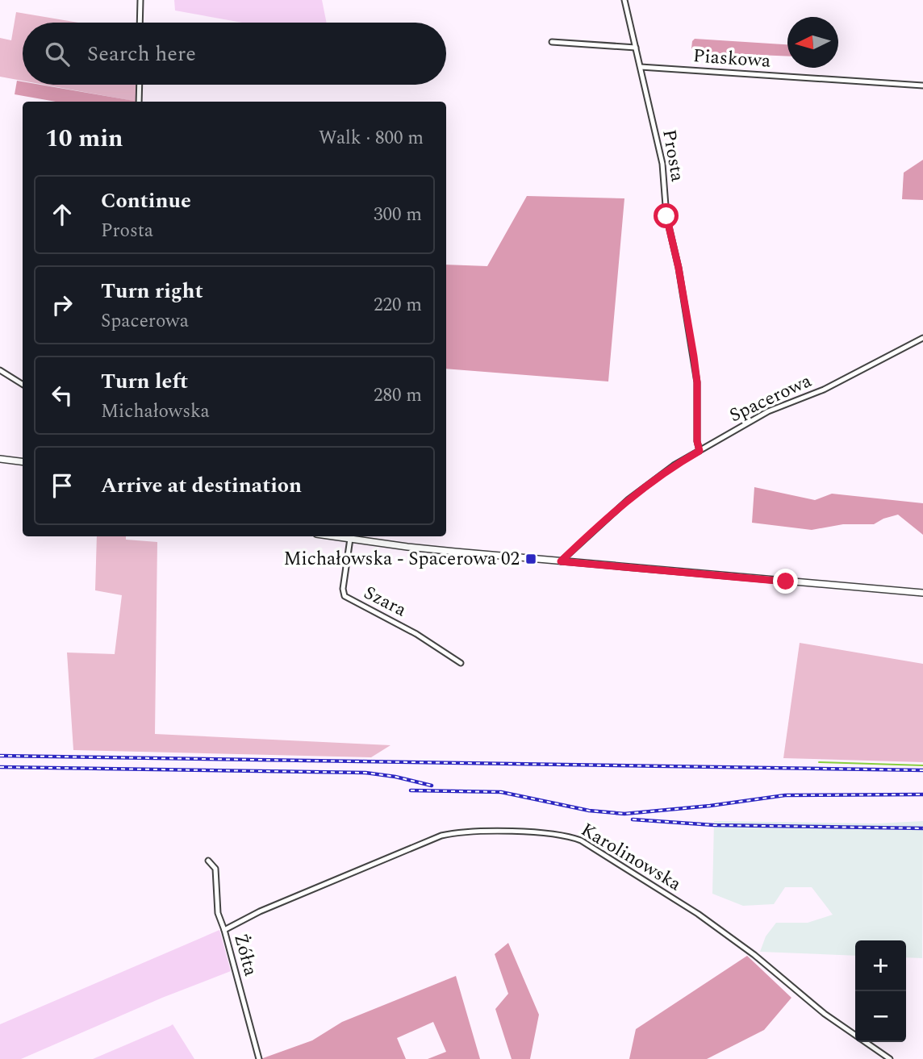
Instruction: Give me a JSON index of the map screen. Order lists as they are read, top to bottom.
{
  "streets": {
    "street": [
      "Piaskowa",
      "Prosta",
      "Spacerowa",
      "Szara",
      "Karolinowska",
      "Żółta"
    ]
  },
  "crossings": [
    ["Piaskowa", "Prosta"],
    ["Prosta", "Spacerowa"],
    ["Karolinowska", "Żółta"]
  ],
  "places": {
    "transit": ["Michałowska - Spacerowa 02"]
  },
  "north": "left",
  "page": {
    "search": "Search here",
    "heading": ["10 min", "Walk · 800 m"],
    "list": [
      ["Continue", "Prosta", "300 m"],
      ["Turn right", "Spacerowa", "220 m"],
      ["Turn left", "Michałowska", "280 m"],
      "Arrive at destination"
    ],
    "map_buttons": ["+", "−"]
  }
}
